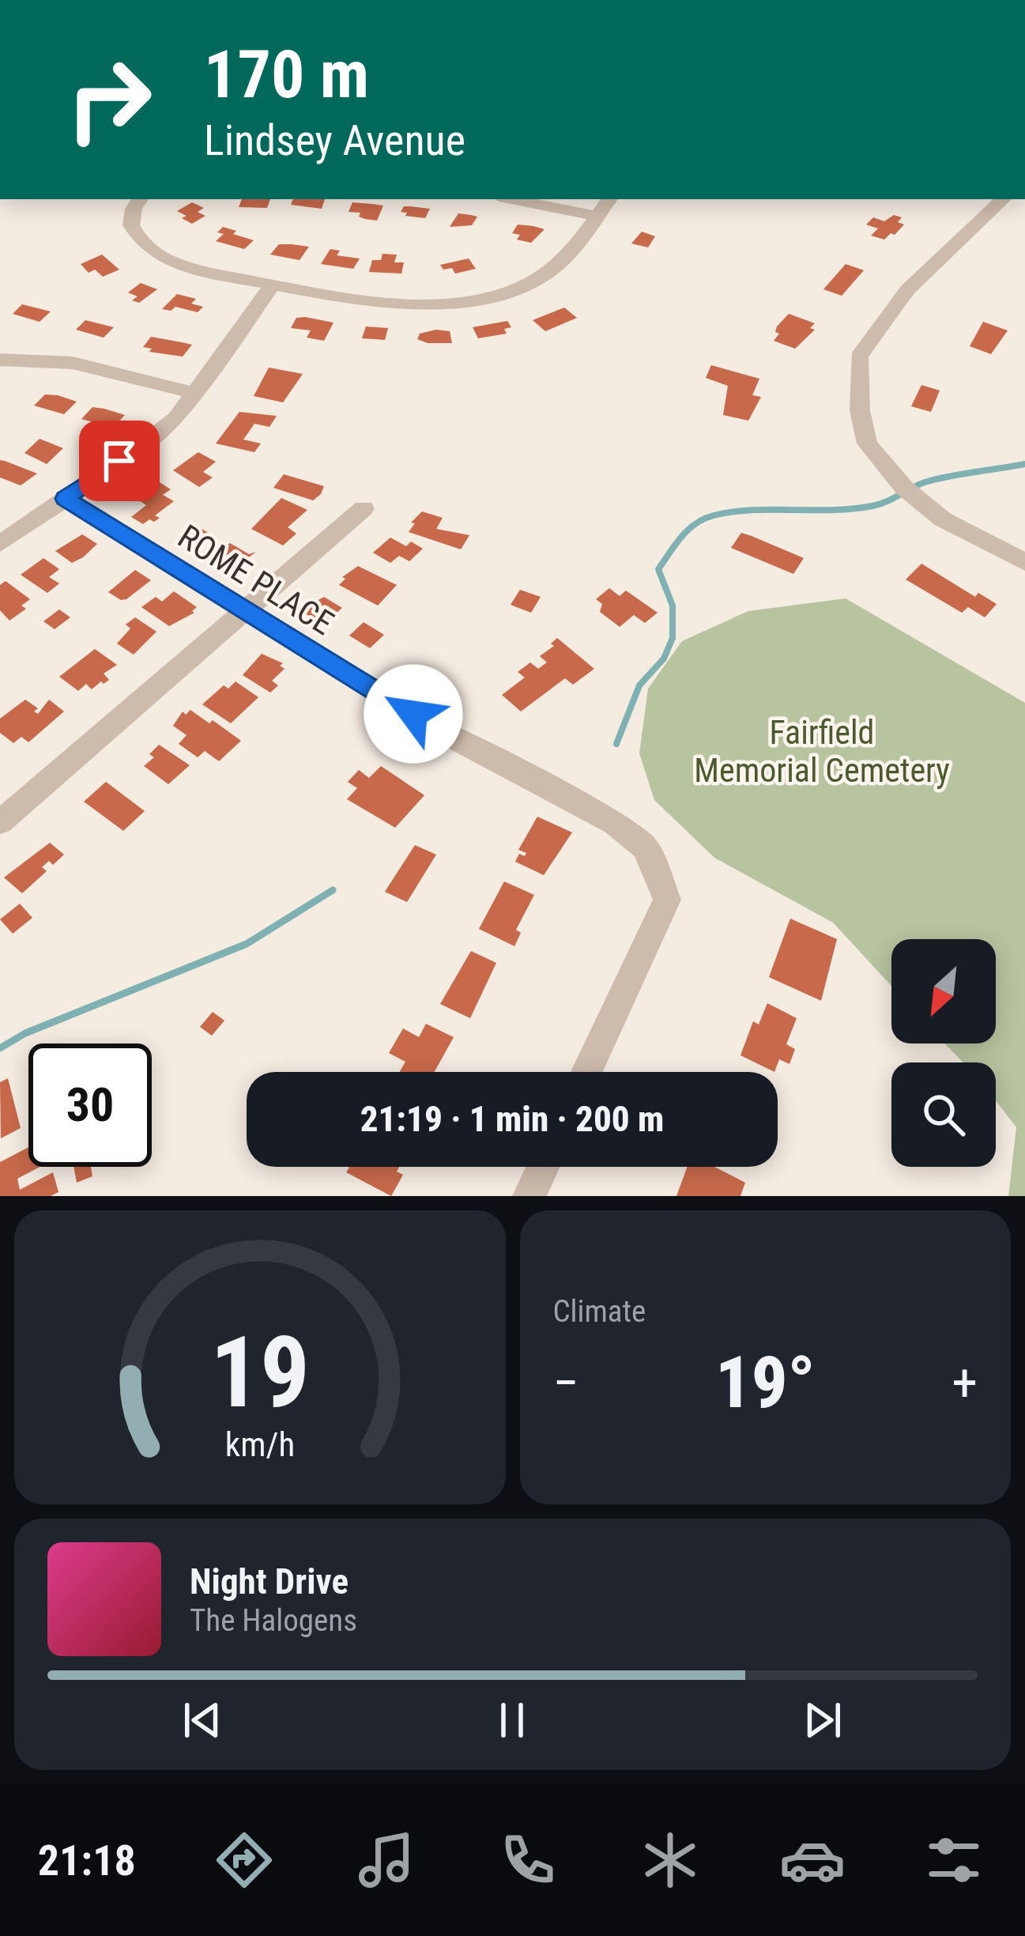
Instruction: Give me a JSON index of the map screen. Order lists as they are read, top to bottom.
{
  "streets": {
    "street": ["ROME PLACE"]
  },
  "parks": ["Fairfield Memorial Cemetery"],
  "north": "bottom left",
  "page": {
    "turn": ["170 m", "Lindsey Avenue"],
    "limit": "30",
    "trip": "21:19 · 1 min · 200 m",
    "tile": "Climate",
    "heat": ["−", "19°", "+"],
    "song": ["Night Drive", "The Halogens"],
    "tabs": "21:18",
    "gauge": ["19", "km/h"]
  }
}
